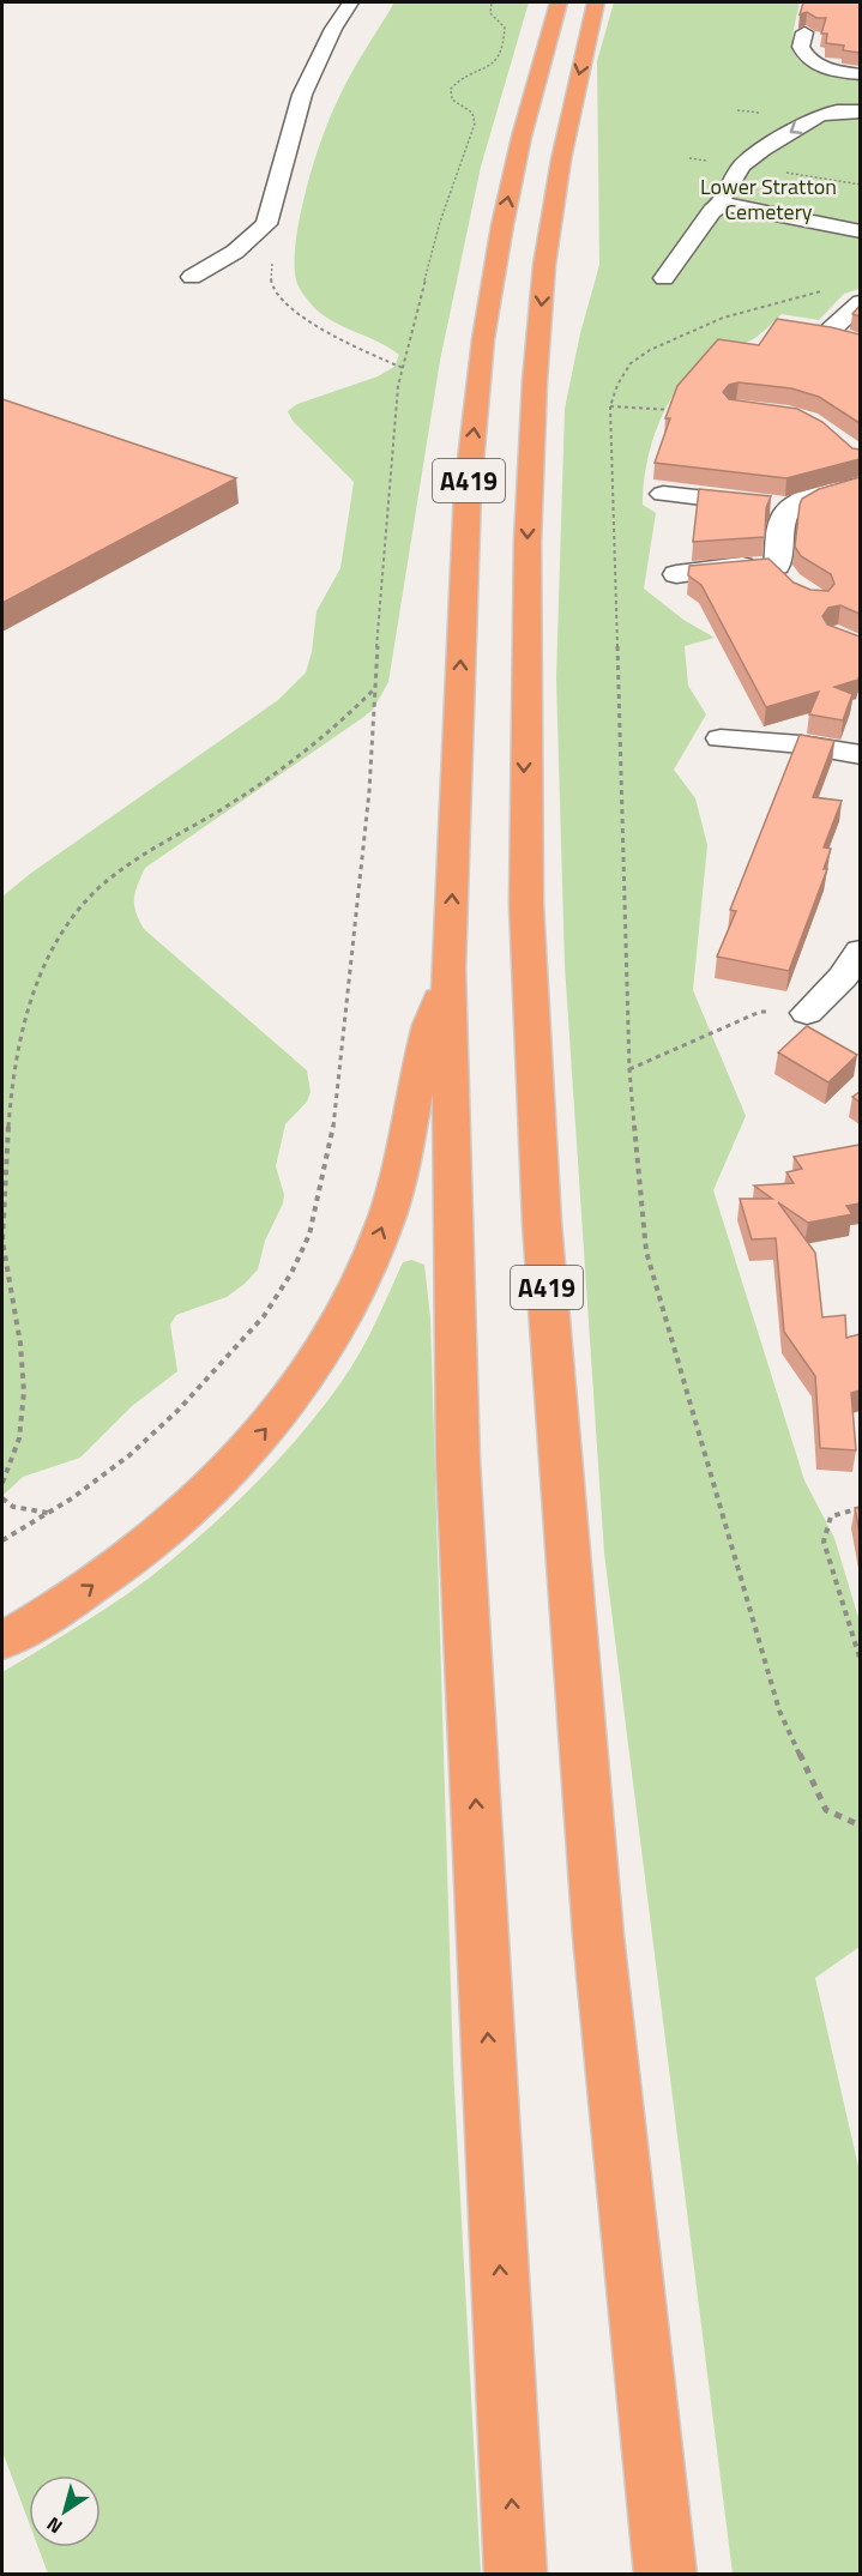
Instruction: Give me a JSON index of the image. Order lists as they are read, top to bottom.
{
  "streets": {
    "highway": ["A419"]
  },
  "parks": ["Lower Stratton Cemetery"],
  "north": "bottom left"
}
